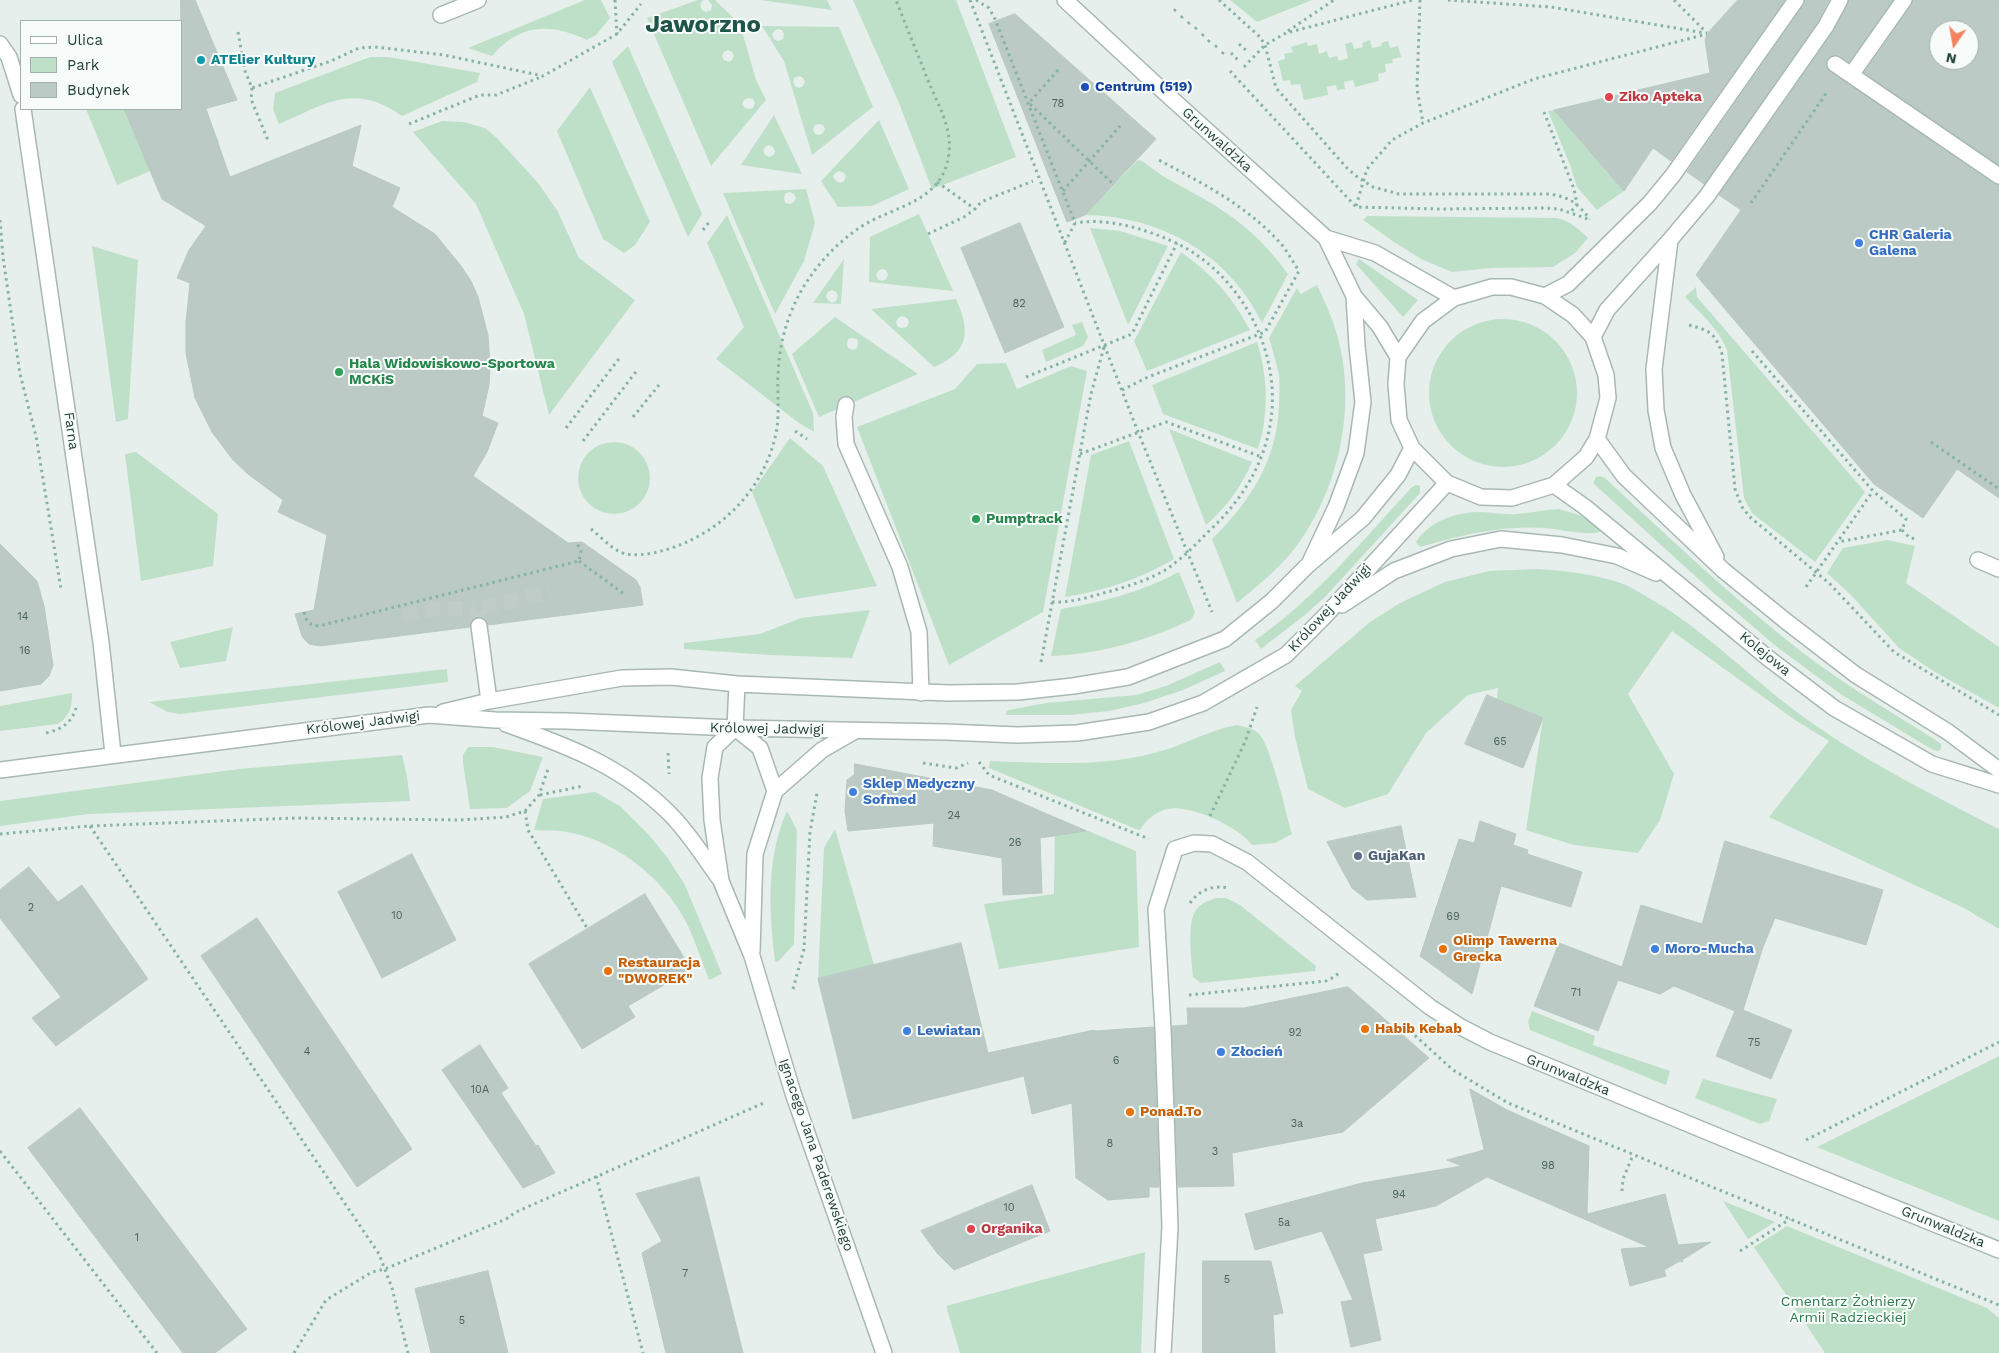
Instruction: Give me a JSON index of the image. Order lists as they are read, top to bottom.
{
  "streets": {
    "street": [
      "Grunwaldzka",
      "Farna",
      "Królowej Jadwigi",
      "Kolejowa",
      "Ignacego Jana Paderewskiego"
    ]
  },
  "crossings": [
    ["Farna", "Królowej Jadwigi"],
    ["Królowej Jadwigi", "Ignacego Jana Paderewskiego"]
  ],
  "districts": ["Jaworzno"],
  "parks": ["Cmentarz Żołnierzy Armii Radzieckiej"],
  "places": [
    "ATElier Kultury",
    "Centrum (519)",
    "Ziko Apteka",
    "CHR Galeria Galena",
    "Hala Widowiskowo-Sportowa MCKiS",
    "Pumptrack",
    "Sklep Medyczny Sofmed",
    "GujaKan",
    "Olimp Tawerna Grecka",
    "Moro-Mucha",
    "Restauracja \"DWOREK\"",
    "Habib Kebab",
    "Lewiatan",
    "Złocień",
    "Ponad.To",
    "Organika"
  ],
  "house_numbers": [
    "78",
    "82",
    "14",
    "16",
    "65",
    "24",
    "26",
    "2",
    "10",
    "69",
    "71",
    "92",
    "75",
    "4",
    "6",
    "10A",
    "3a",
    "8",
    "3",
    "98",
    "94",
    "10",
    "5a",
    "1",
    "7",
    "5",
    "5"
  ],
  "legend": ["Ulica", "Park", "Budynek"],
  "north": "bottom"
}
